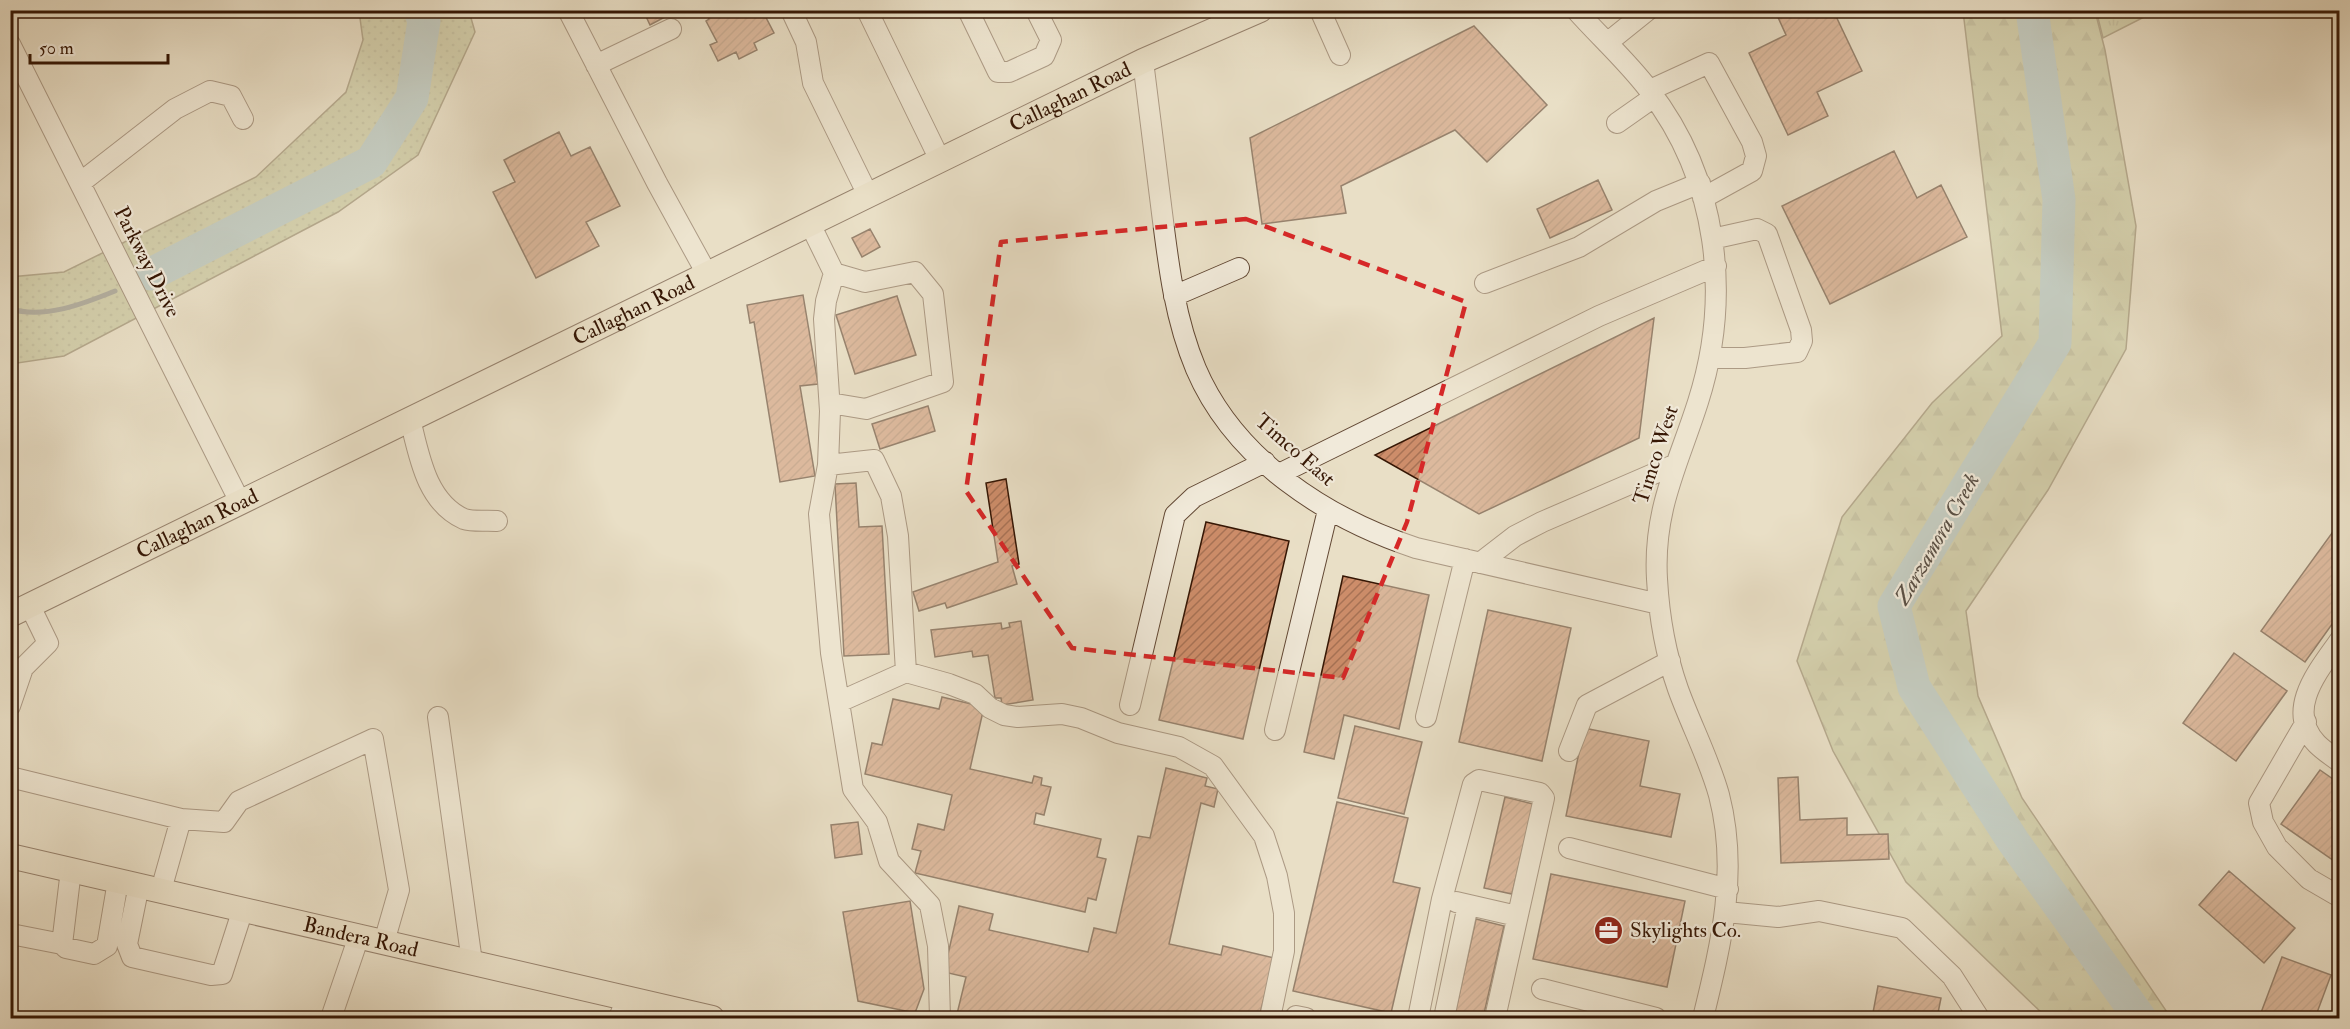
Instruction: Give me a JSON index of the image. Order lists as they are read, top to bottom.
{
  "streets": {
    "main road": ["Callaghan Road", "Bandera Road"],
    "street": ["Parkway Drive", "Timco East", "Timco West"]
  },
  "crossings": [
    ["Callaghan Road", "Parkway Drive"],
    ["Callaghan Road", "Timco East"],
    ["Timco East", "Timco West"]
  ],
  "water": ["Zarzamora Creek"],
  "places": {
    "office": ["Skylights Co."]
  },
  "scale_bar": "50 m"
}
